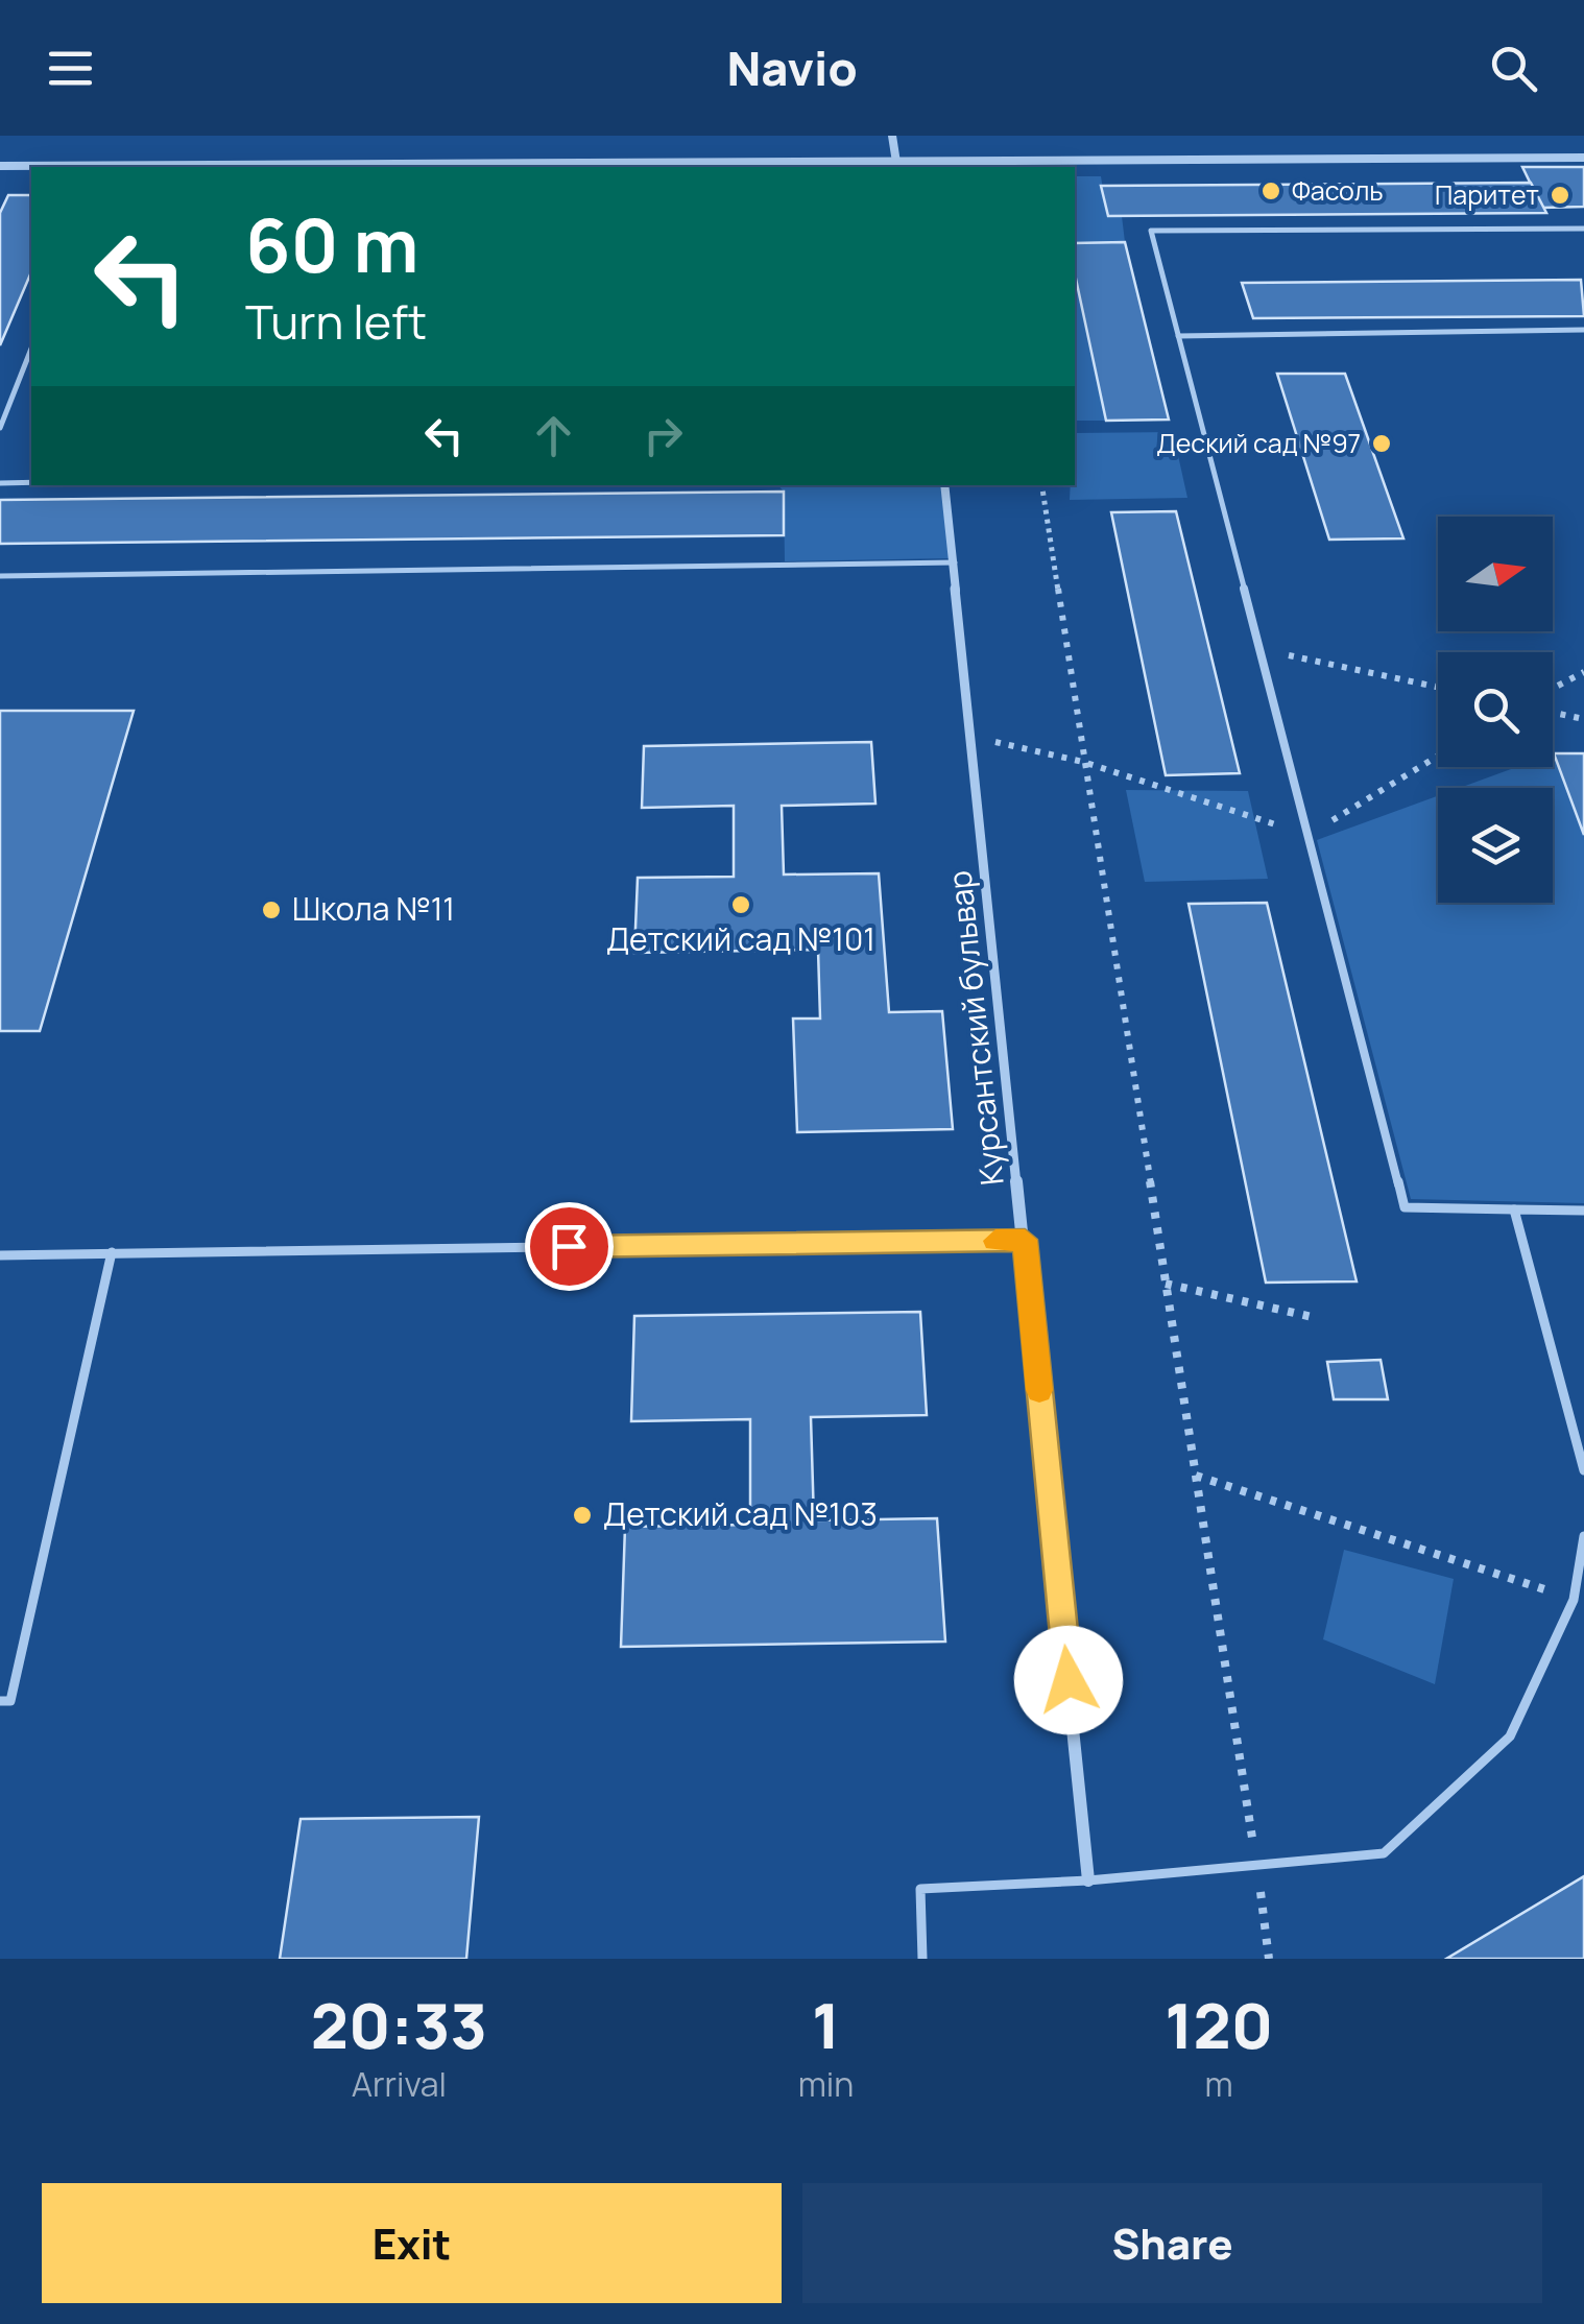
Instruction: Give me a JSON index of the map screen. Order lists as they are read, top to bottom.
{
  "streets": {
    "street": ["Курсантский бульвар"]
  },
  "places": [
    "Фасоль",
    "Паритет",
    "Деский сад №97",
    "Детский сад №101",
    "Школа №11",
    "Детский сад №103"
  ],
  "north": "right",
  "page": {
    "header": "Navio",
    "turn": ["60 m", "Turn left"],
    "eta": [
      "20:33",
      "Arrival",
      "1",
      "min",
      "120",
      "m"
    ],
    "buttons": ["Exit", "Share"]
  }
}
